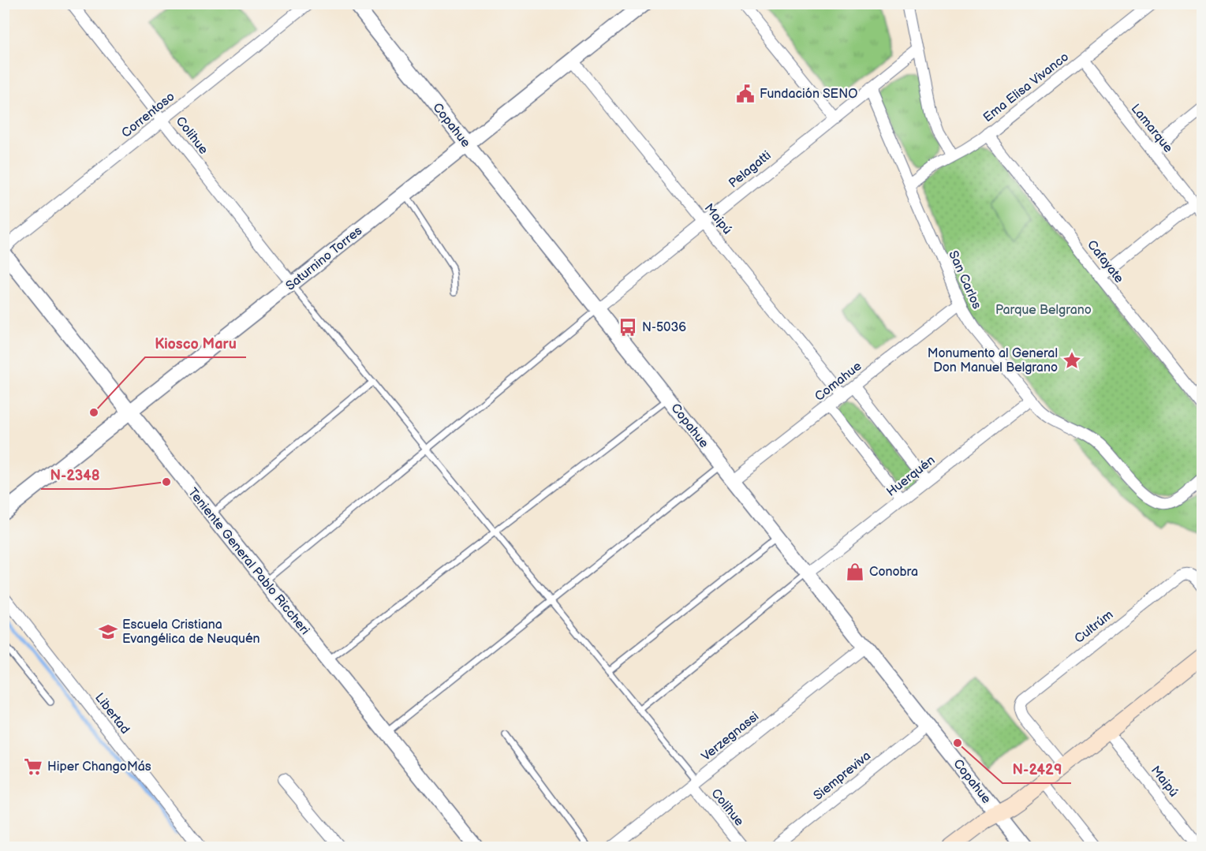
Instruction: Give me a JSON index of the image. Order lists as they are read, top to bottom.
{
  "streets": {
    "street": [
      "Ema Elisa Vivanco",
      "Correntoso",
      "Copahue",
      "Lamarque",
      "Colihue",
      "Pelagatti",
      "Maipú",
      "Saturnino Torres",
      "Cafayate",
      "San Carlos",
      "Comahue",
      "Huerquén",
      "Teniente General Pablo Riccheri",
      "Cultrúm",
      "Libertad",
      "Verzegnassi",
      "Siempreviva"
    ]
  },
  "crossings": [
    ["Ema Elisa Vivanco", "Lamarque"],
    ["Ema Elisa Vivanco", "Cafayate"],
    ["Ema Elisa Vivanco", "San Carlos"],
    ["Correntoso", "Colihue"],
    ["Copahue", "Pelagatti"],
    ["Copahue", "Saturnino Torres"],
    ["Copahue", "Comahue"],
    ["Copahue", "Huerquén"],
    ["Copahue", "Verzegnassi"],
    ["Copahue", "Siempreviva"],
    ["Colihue", "Saturnino Torres"],
    ["Colihue", "Verzegnassi"],
    ["Pelagatti", "Maipú"],
    ["Pelagatti", "San Carlos"],
    ["Maipú", "Saturnino Torres"],
    ["Maipú", "Comahue"],
    ["Saturnino Torres", "Teniente General Pablo Riccheri"],
    ["San Carlos", "Comahue"],
    ["San Carlos", "Huerquén"]
  ],
  "parks": ["Parque Belgrano"],
  "places": {
    "public building": ["Fundación SENO"],
    "bus stop": ["N-5036"],
    "place": ["Monumento al General Don Manuel Belgrano"],
    "other": ["Kiosco Maru", "N-2348", "N-2429"],
    "shop": ["Conobra"],
    "school or university": ["Escuela Cristiana Evangélica de Neuquén"],
    "supermarket": ["Hiper ChangoMás"]
  }
}
